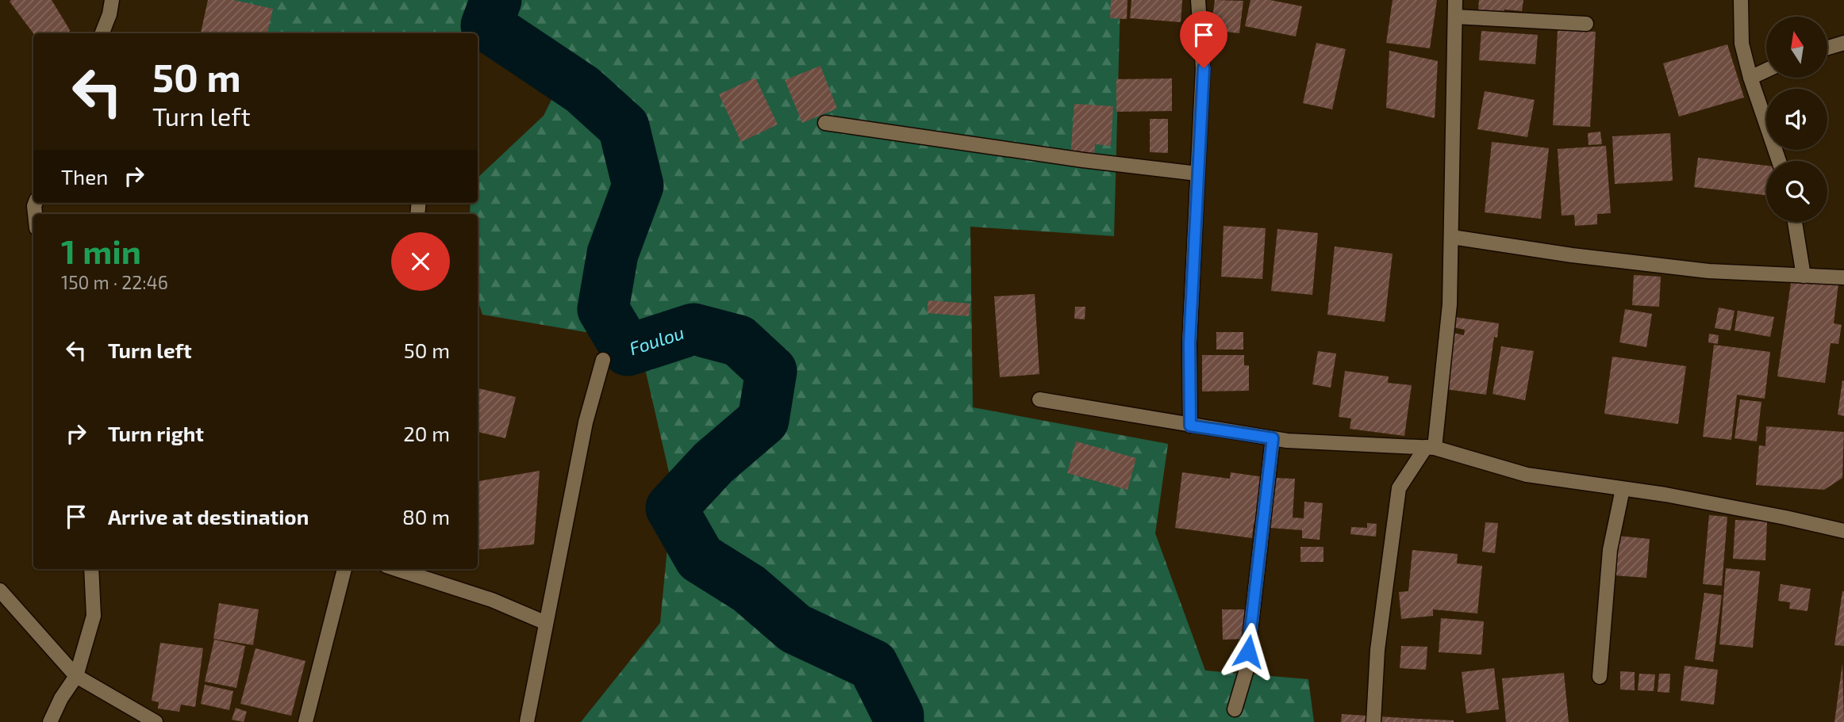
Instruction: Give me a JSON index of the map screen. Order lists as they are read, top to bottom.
{
  "water": ["Foulou"],
  "north": "top",
  "page": {
    "turn": ["50 m", "Turn left"],
    "then": "Then",
    "heading": ["1 min", "150 m · 22:46"],
    "list": [
      {
        "name": "Turn left",
        "value": "50 m"
      },
      {
        "name": "Turn right",
        "value": "20 m"
      },
      {
        "name": "Arrive at destination",
        "value": "80 m"
      }
    ]
  }
}
